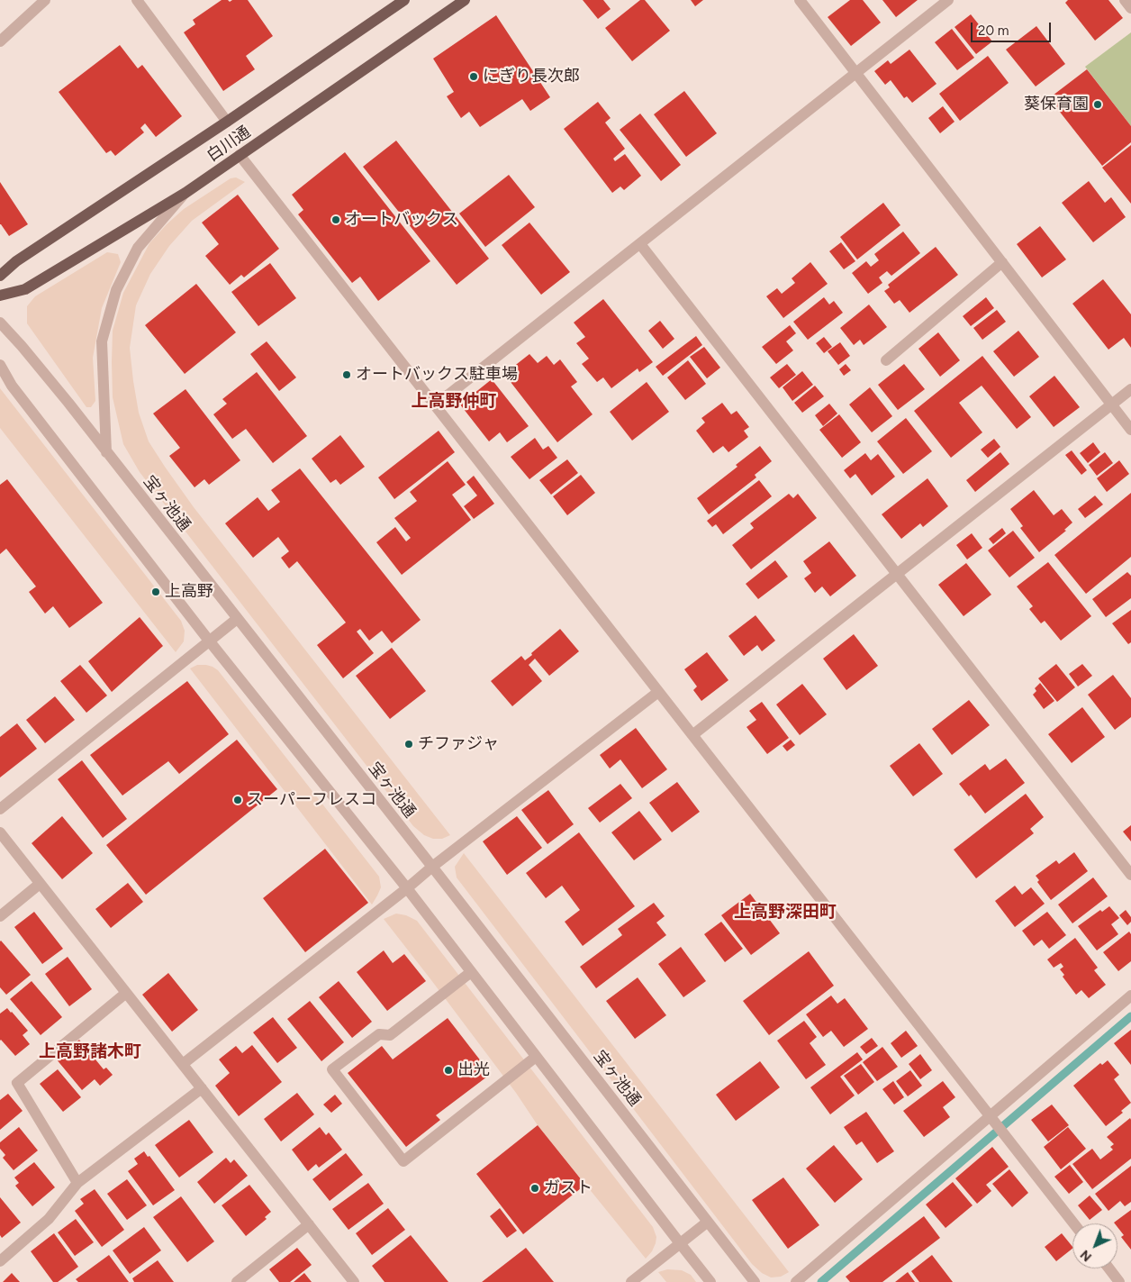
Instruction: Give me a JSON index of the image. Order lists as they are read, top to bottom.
{
  "streets": {
    "main road": ["白川通"],
    "street": ["宝ヶ池通"]
  },
  "districts": ["上高野仲町", "上高野深田町", "上高野諸木町"],
  "places": [
    "にぎり長次郎",
    "葵保育園",
    "オートバックス",
    "オートバックス駐車場",
    "上高野",
    "チファジャ",
    "スーパーフレスコ",
    "出光",
    "ガスト"
  ],
  "scale_bar": "20 m",
  "north": "bottom left"
}
